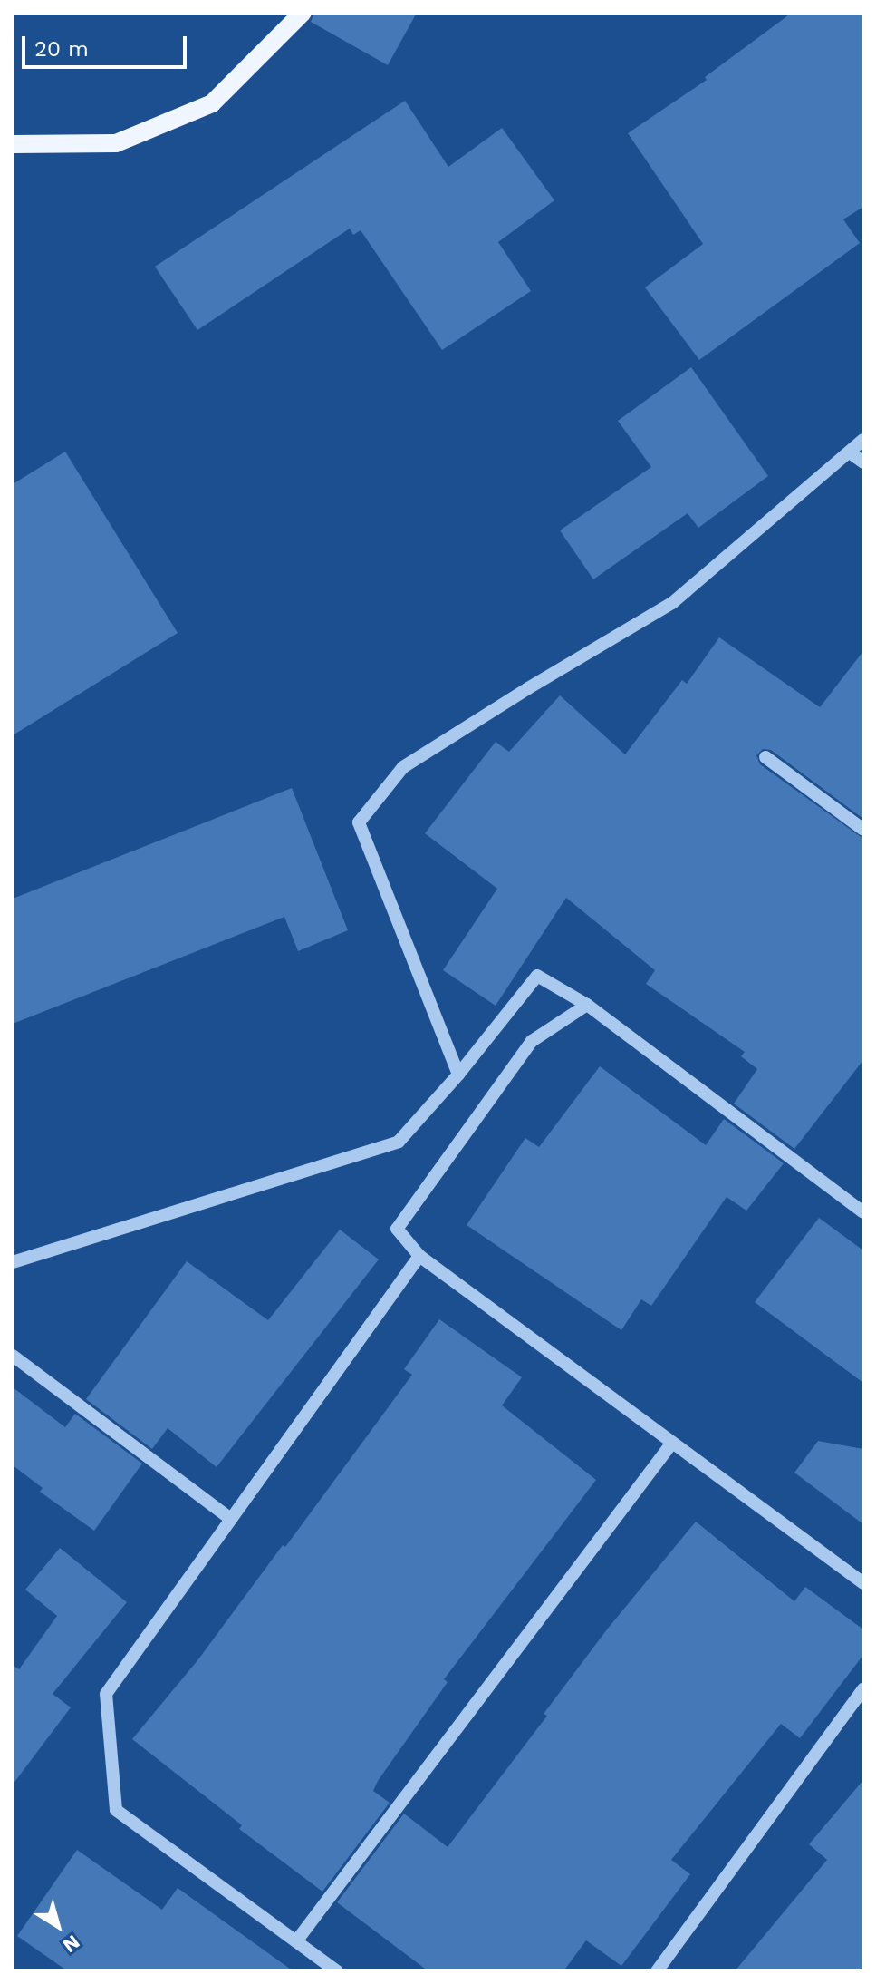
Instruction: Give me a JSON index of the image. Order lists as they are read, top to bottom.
{
  "scale_bar": "20 m",
  "north": "bottom right"
}
